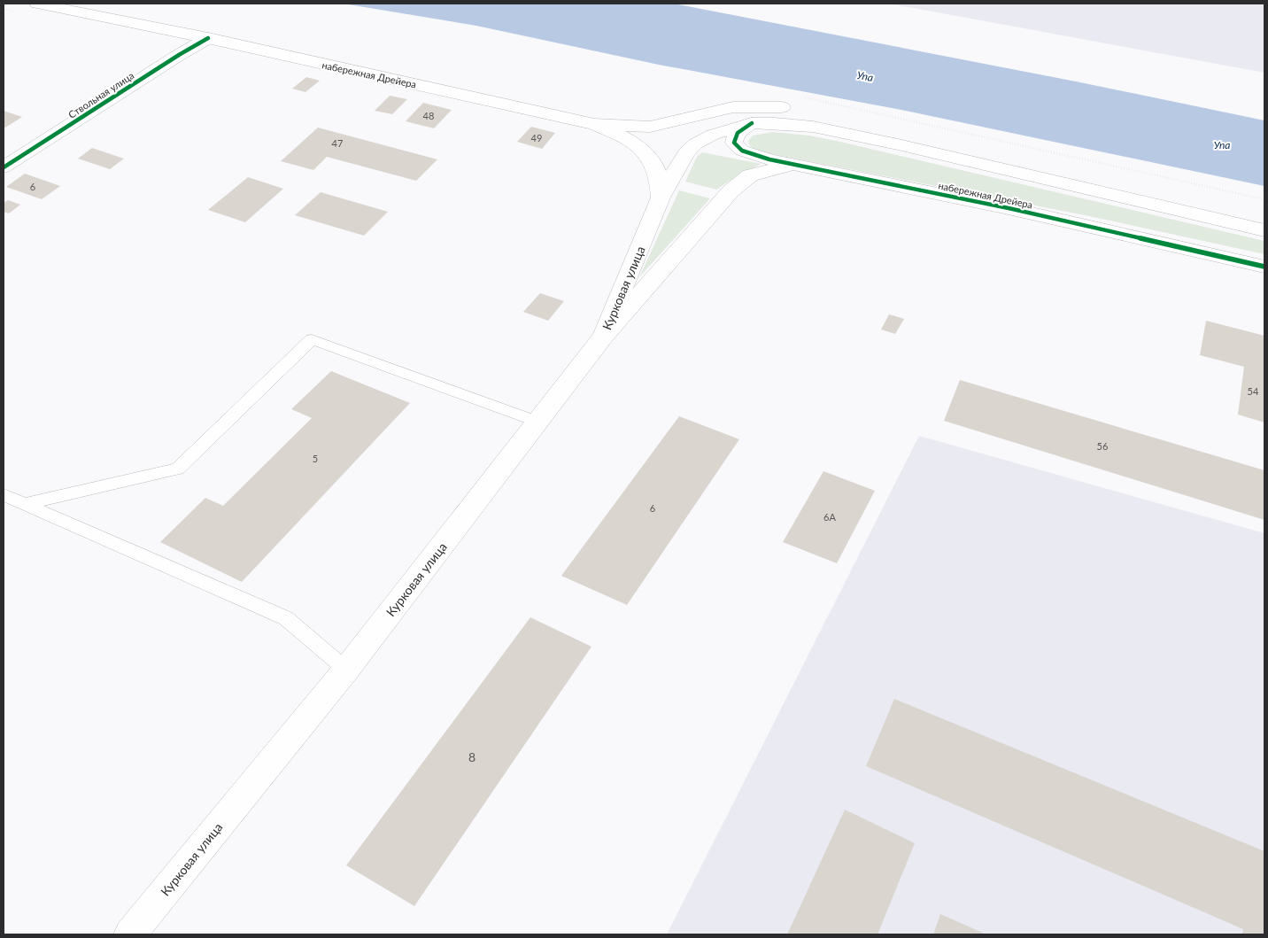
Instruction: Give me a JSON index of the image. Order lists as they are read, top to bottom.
{
  "streets": {
    "main road": ["набережная Дрейера", "Ствольная улица", "Курковая улица"]
  },
  "crossings": [
    ["набережная Дрейера", "Ствольная улица"],
    ["набережная Дрейера", "Курковая улица"]
  ],
  "water": ["Упа"],
  "house_numbers": [
    "48",
    "49",
    "47",
    "6",
    "54",
    "56",
    "5",
    "6",
    "6А",
    "8"
  ]
}
